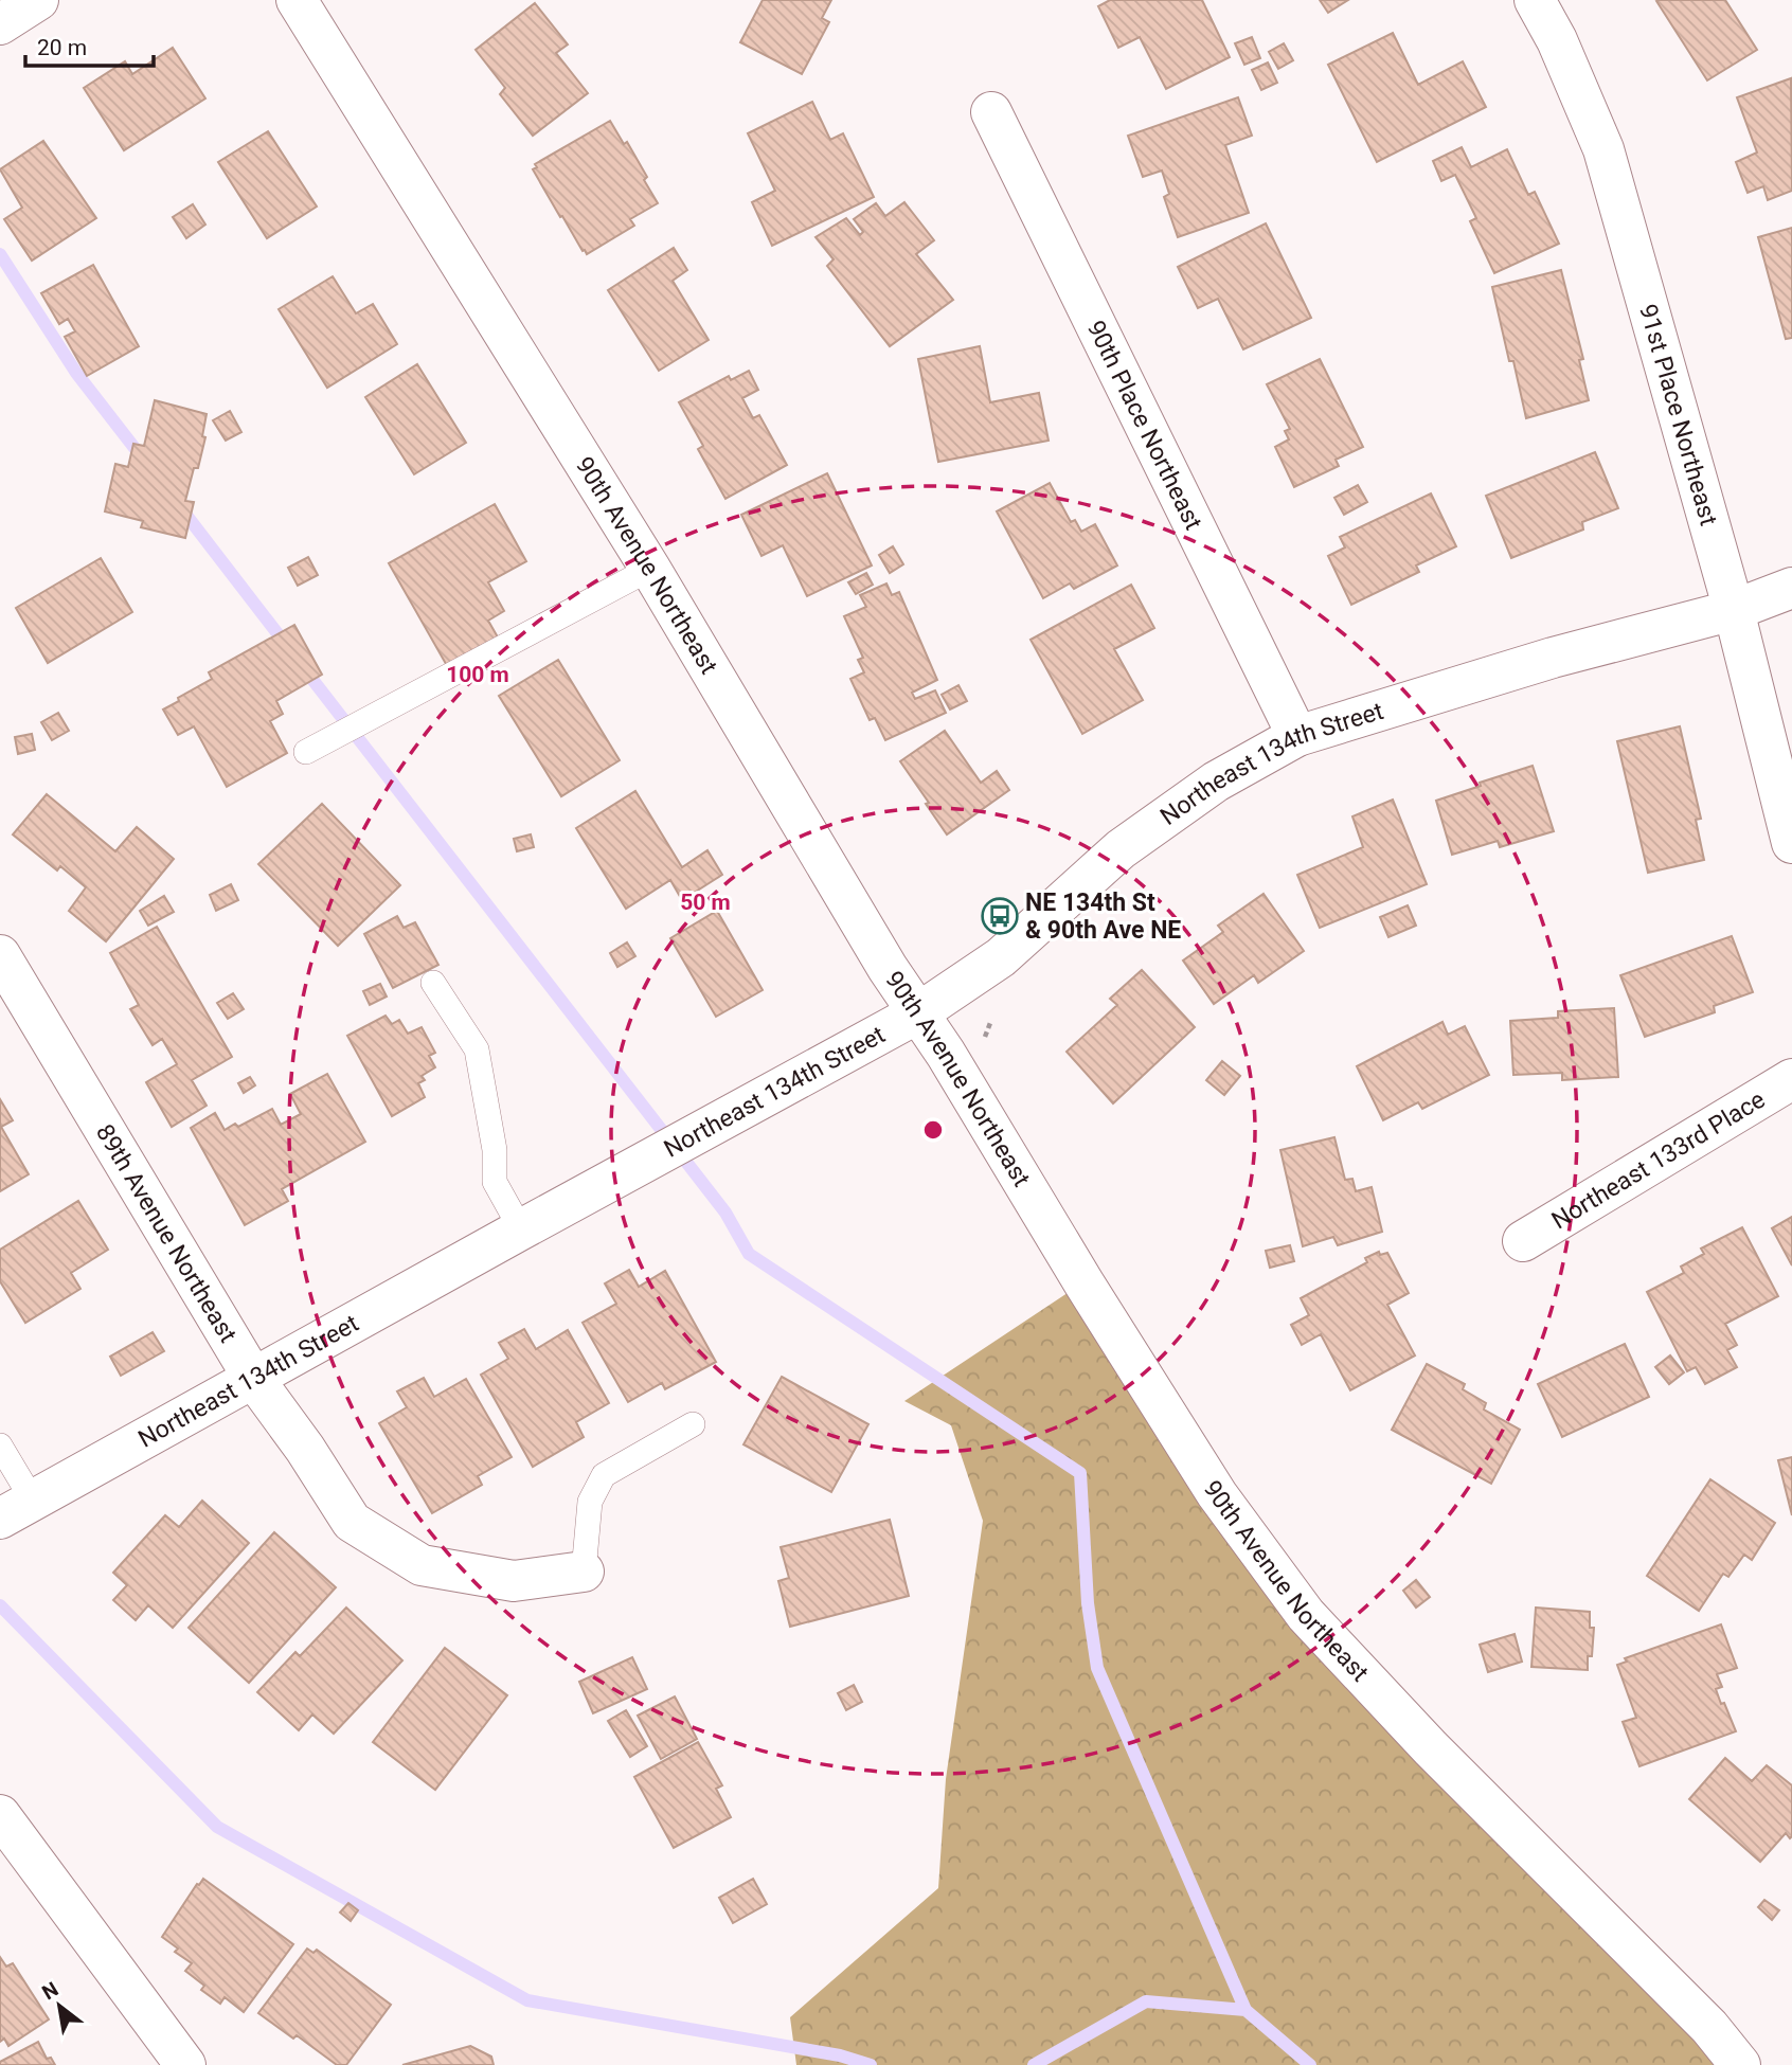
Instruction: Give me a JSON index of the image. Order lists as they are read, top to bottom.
{
  "streets": {
    "street": [
      "91st Place Northeast",
      "90th Place Northeast",
      "90th Avenue Northeast",
      "Northeast 134th Street",
      "Northeast 133rd Place",
      "89th Avenue Northeast"
    ]
  },
  "crossings": [
    ["91st Place Northeast", "Northeast 134th Street"],
    ["90th Place Northeast", "Northeast 134th Street"],
    ["90th Avenue Northeast", "Northeast 134th Street"],
    ["Northeast 134th Street", "89th Avenue Northeast"]
  ],
  "places": {
    "bus stop": ["NE 134th St & 90th Ave NE"]
  },
  "scale_bar": "20 m",
  "north": "top left",
  "rings": ["100 m", "50 m"]
}
